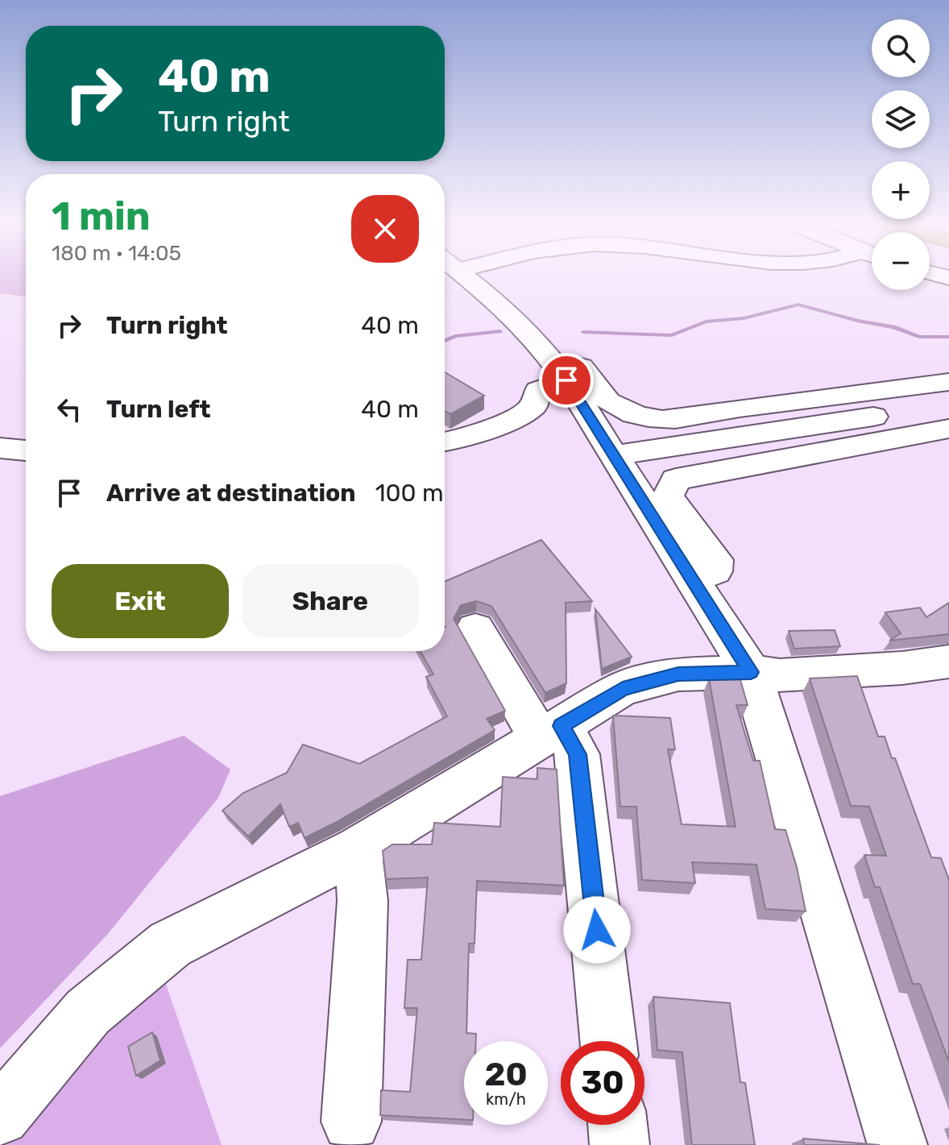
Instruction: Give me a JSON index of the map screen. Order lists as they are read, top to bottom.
{
  "page": {
    "map_buttons": ["+", "−"],
    "turn": ["40 m", "Turn right"],
    "heading": ["1 min", "180 m · 14:05"],
    "list": [
      {
        "name": "Turn right",
        "value": "40 m"
      },
      {
        "name": "Turn left",
        "value": "40 m"
      },
      {
        "name": "Arrive at destination",
        "value": "100 m"
      }
    ],
    "buttons": ["Exit", "Share"],
    "speed": "20 km/h",
    "limit": "30"
  }
}
